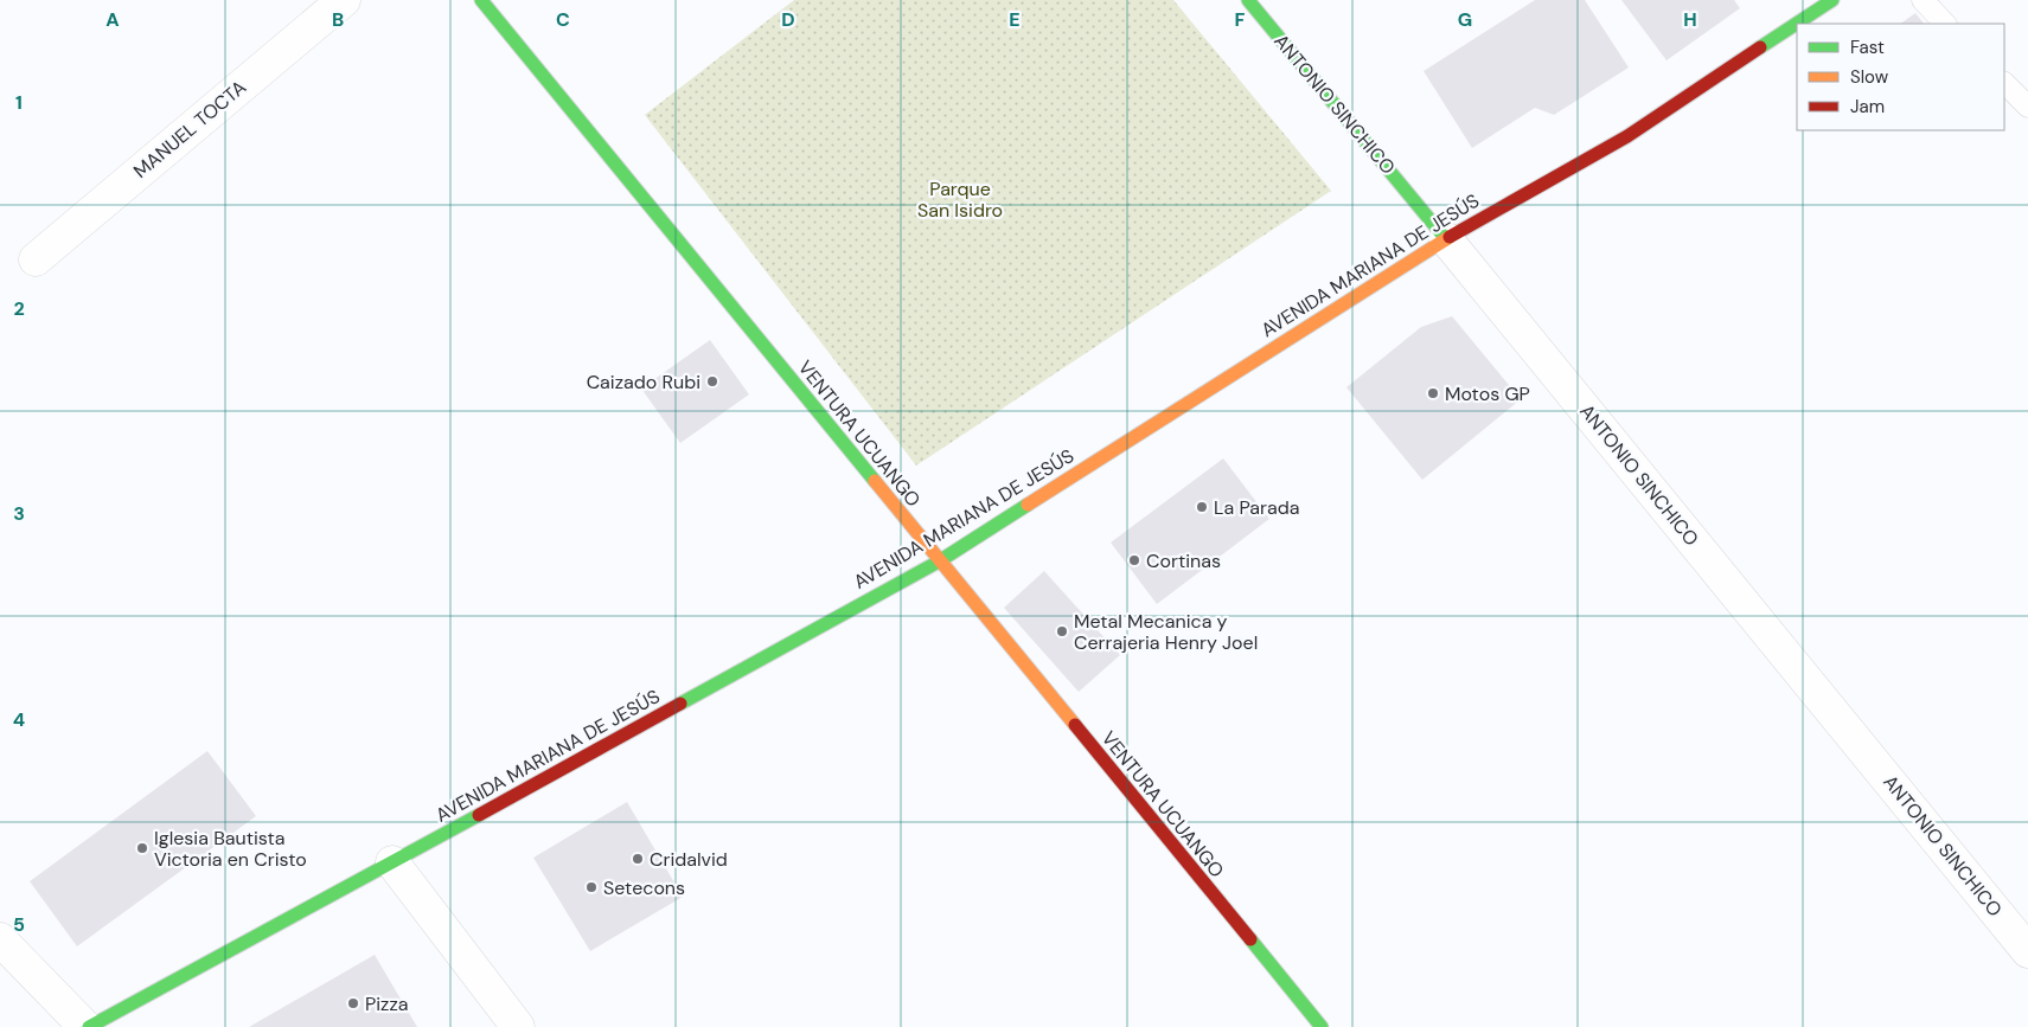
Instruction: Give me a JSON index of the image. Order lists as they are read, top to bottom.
{
  "streets": {
    "street": [
      "ANTONIO SINCHICO",
      "MANUEL TOCTA",
      "AVENIDA MARIANA DE JESÚS",
      "VENTURA UCUANGO"
    ]
  },
  "crossings": [
    ["ANTONIO SINCHICO", "AVENIDA MARIANA DE JESÚS"],
    ["AVENIDA MARIANA DE JESÚS", "VENTURA UCUANGO"]
  ],
  "parks": ["Parque San Isidro"],
  "places": [
    "Caizado Rubi",
    "Motos GP",
    "La Parada",
    "Cortinas",
    "Metal Mecanica y Cerrajeria Henry Joel",
    "Iglesia Bautista Victoria en Cristo",
    "Cridalvid",
    "Setecons",
    "Pizza"
  ],
  "legend": ["Fast", "Slow", "Jam"],
  "grid": {
    "columns": [
      "A",
      "B",
      "C",
      "D",
      "E",
      "F",
      "G",
      "H"
    ],
    "rows": [
      "1",
      "2",
      "3",
      "4",
      "5"
    ]
  }
}
